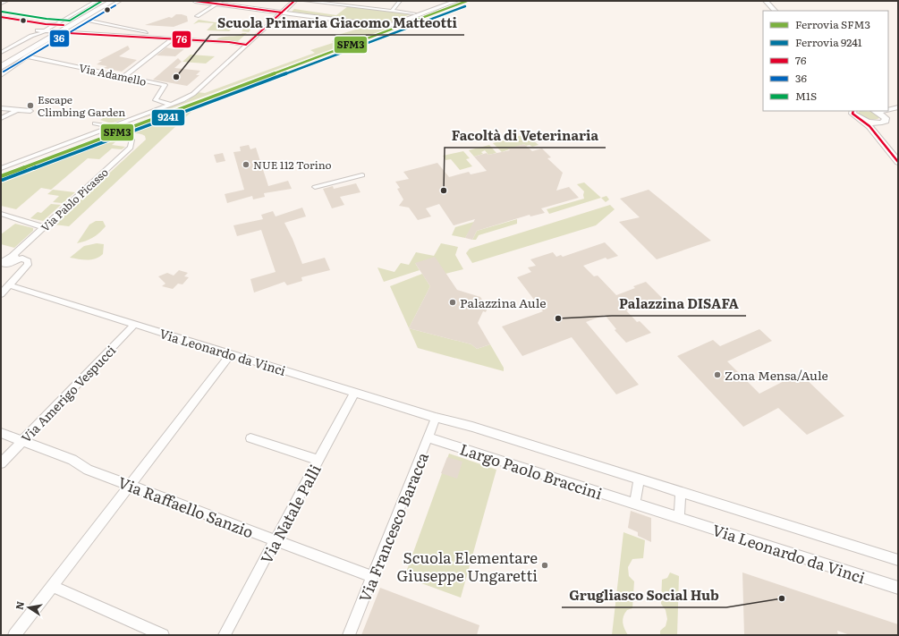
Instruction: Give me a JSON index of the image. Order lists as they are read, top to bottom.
{
  "streets": {
    "street": [
      "Via Adamello",
      "Via Pablo Picasso",
      "Via Leonardo da Vinci",
      "Via Amerigo Vespucci",
      "Largo Paolo Braccini",
      "Via Raffaello Sanzio",
      "Via Natale Palli",
      "Via Francesco Baracca"
    ]
  },
  "crossings": [
    ["Via Leonardo da Vinci", "Via Amerigo Vespucci"],
    ["Via Leonardo da Vinci", "Largo Paolo Braccini"],
    ["Via Leonardo da Vinci", "Via Natale Palli"],
    ["Via Leonardo da Vinci", "Via Francesco Baracca"],
    ["Via Amerigo Vespucci", "Via Raffaello Sanzio"],
    ["Largo Paolo Braccini", "Via Francesco Baracca"],
    ["Via Raffaello Sanzio", "Via Natale Palli"],
    ["Via Raffaello Sanzio", "Via Francesco Baracca"]
  ],
  "places": [
    "Scuola Primaria Giacomo Matteotti",
    "Escape Climbing Garden",
    "NUE 112 Torino",
    "Facoltà di Veterinaria",
    "Palazzina Aule",
    "Palazzina DISAFA",
    "Zona Mensa/Aule",
    "Scuola Elementare Giuseppe Ungaretti",
    "Grugliasco Social Hub"
  ],
  "lines": [
    "rail line SFM3",
    "transit line 76",
    "transit line M1S",
    "transit line 36",
    "rail line 9241"
  ],
  "legend": [
    "Ferrovia SFM3",
    "Ferrovia 9241",
    "76",
    "36",
    "M1S"
  ],
  "north": "left"
}
